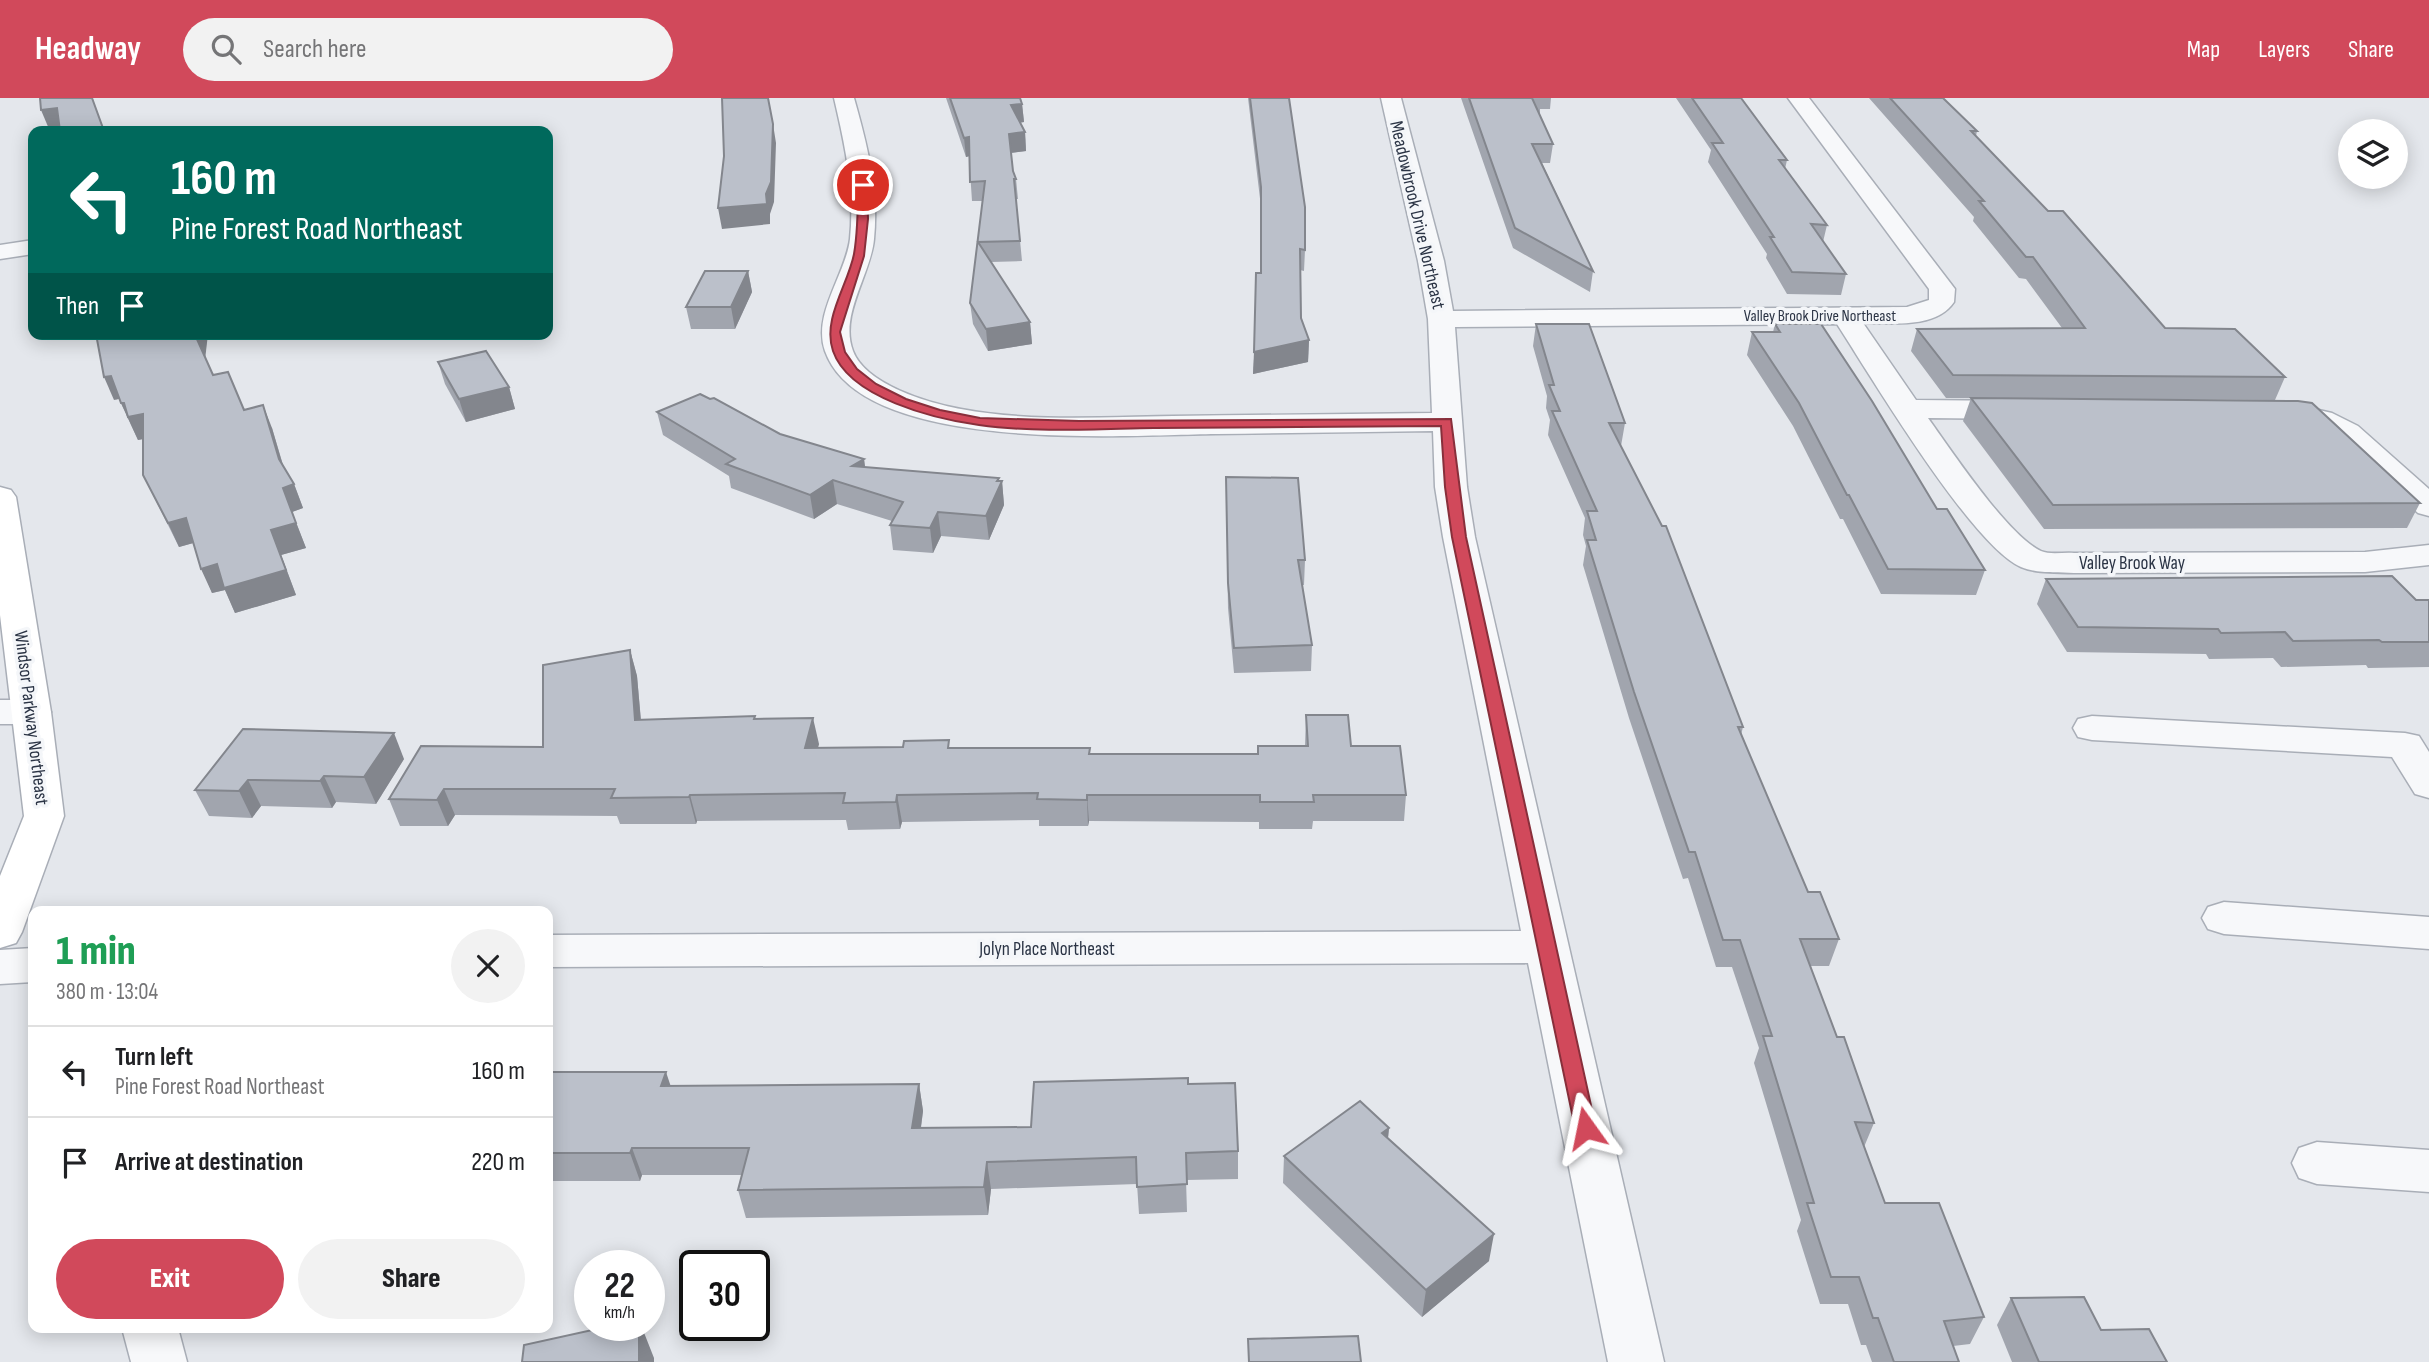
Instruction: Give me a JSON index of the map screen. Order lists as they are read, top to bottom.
{
  "streets": {
    "street": [
      "Meadowbrook Drive Northeast",
      "Valley Brook Drive Northeast",
      "Valley Brook Way",
      "Windsor Parkway Northeast",
      "Jolyn Place Northeast"
    ]
  },
  "crossings": [
    ["Meadowbrook Drive Northeast", "Valley Brook Drive Northeast"],
    ["Meadowbrook Drive Northeast", "Jolyn Place Northeast"],
    ["Valley Brook Drive Northeast", "Valley Brook Way"]
  ],
  "page": {
    "header": "Headway",
    "search": "Search here",
    "nav": ["Map", "Layers", "Share"],
    "turn": ["160 m", "Pine Forest Road Northeast"],
    "then": "Then",
    "heading": ["1 min", "380 m · 13:04"],
    "list": [
      {
        "name": "Turn left",
        "note": "Pine Forest Road Northeast",
        "value": "160 m"
      },
      {
        "name": "Arrive at destination",
        "value": "220 m"
      }
    ],
    "buttons": ["Exit", "Share"],
    "speed": "22 km/h",
    "limit": "30"
  }
}
